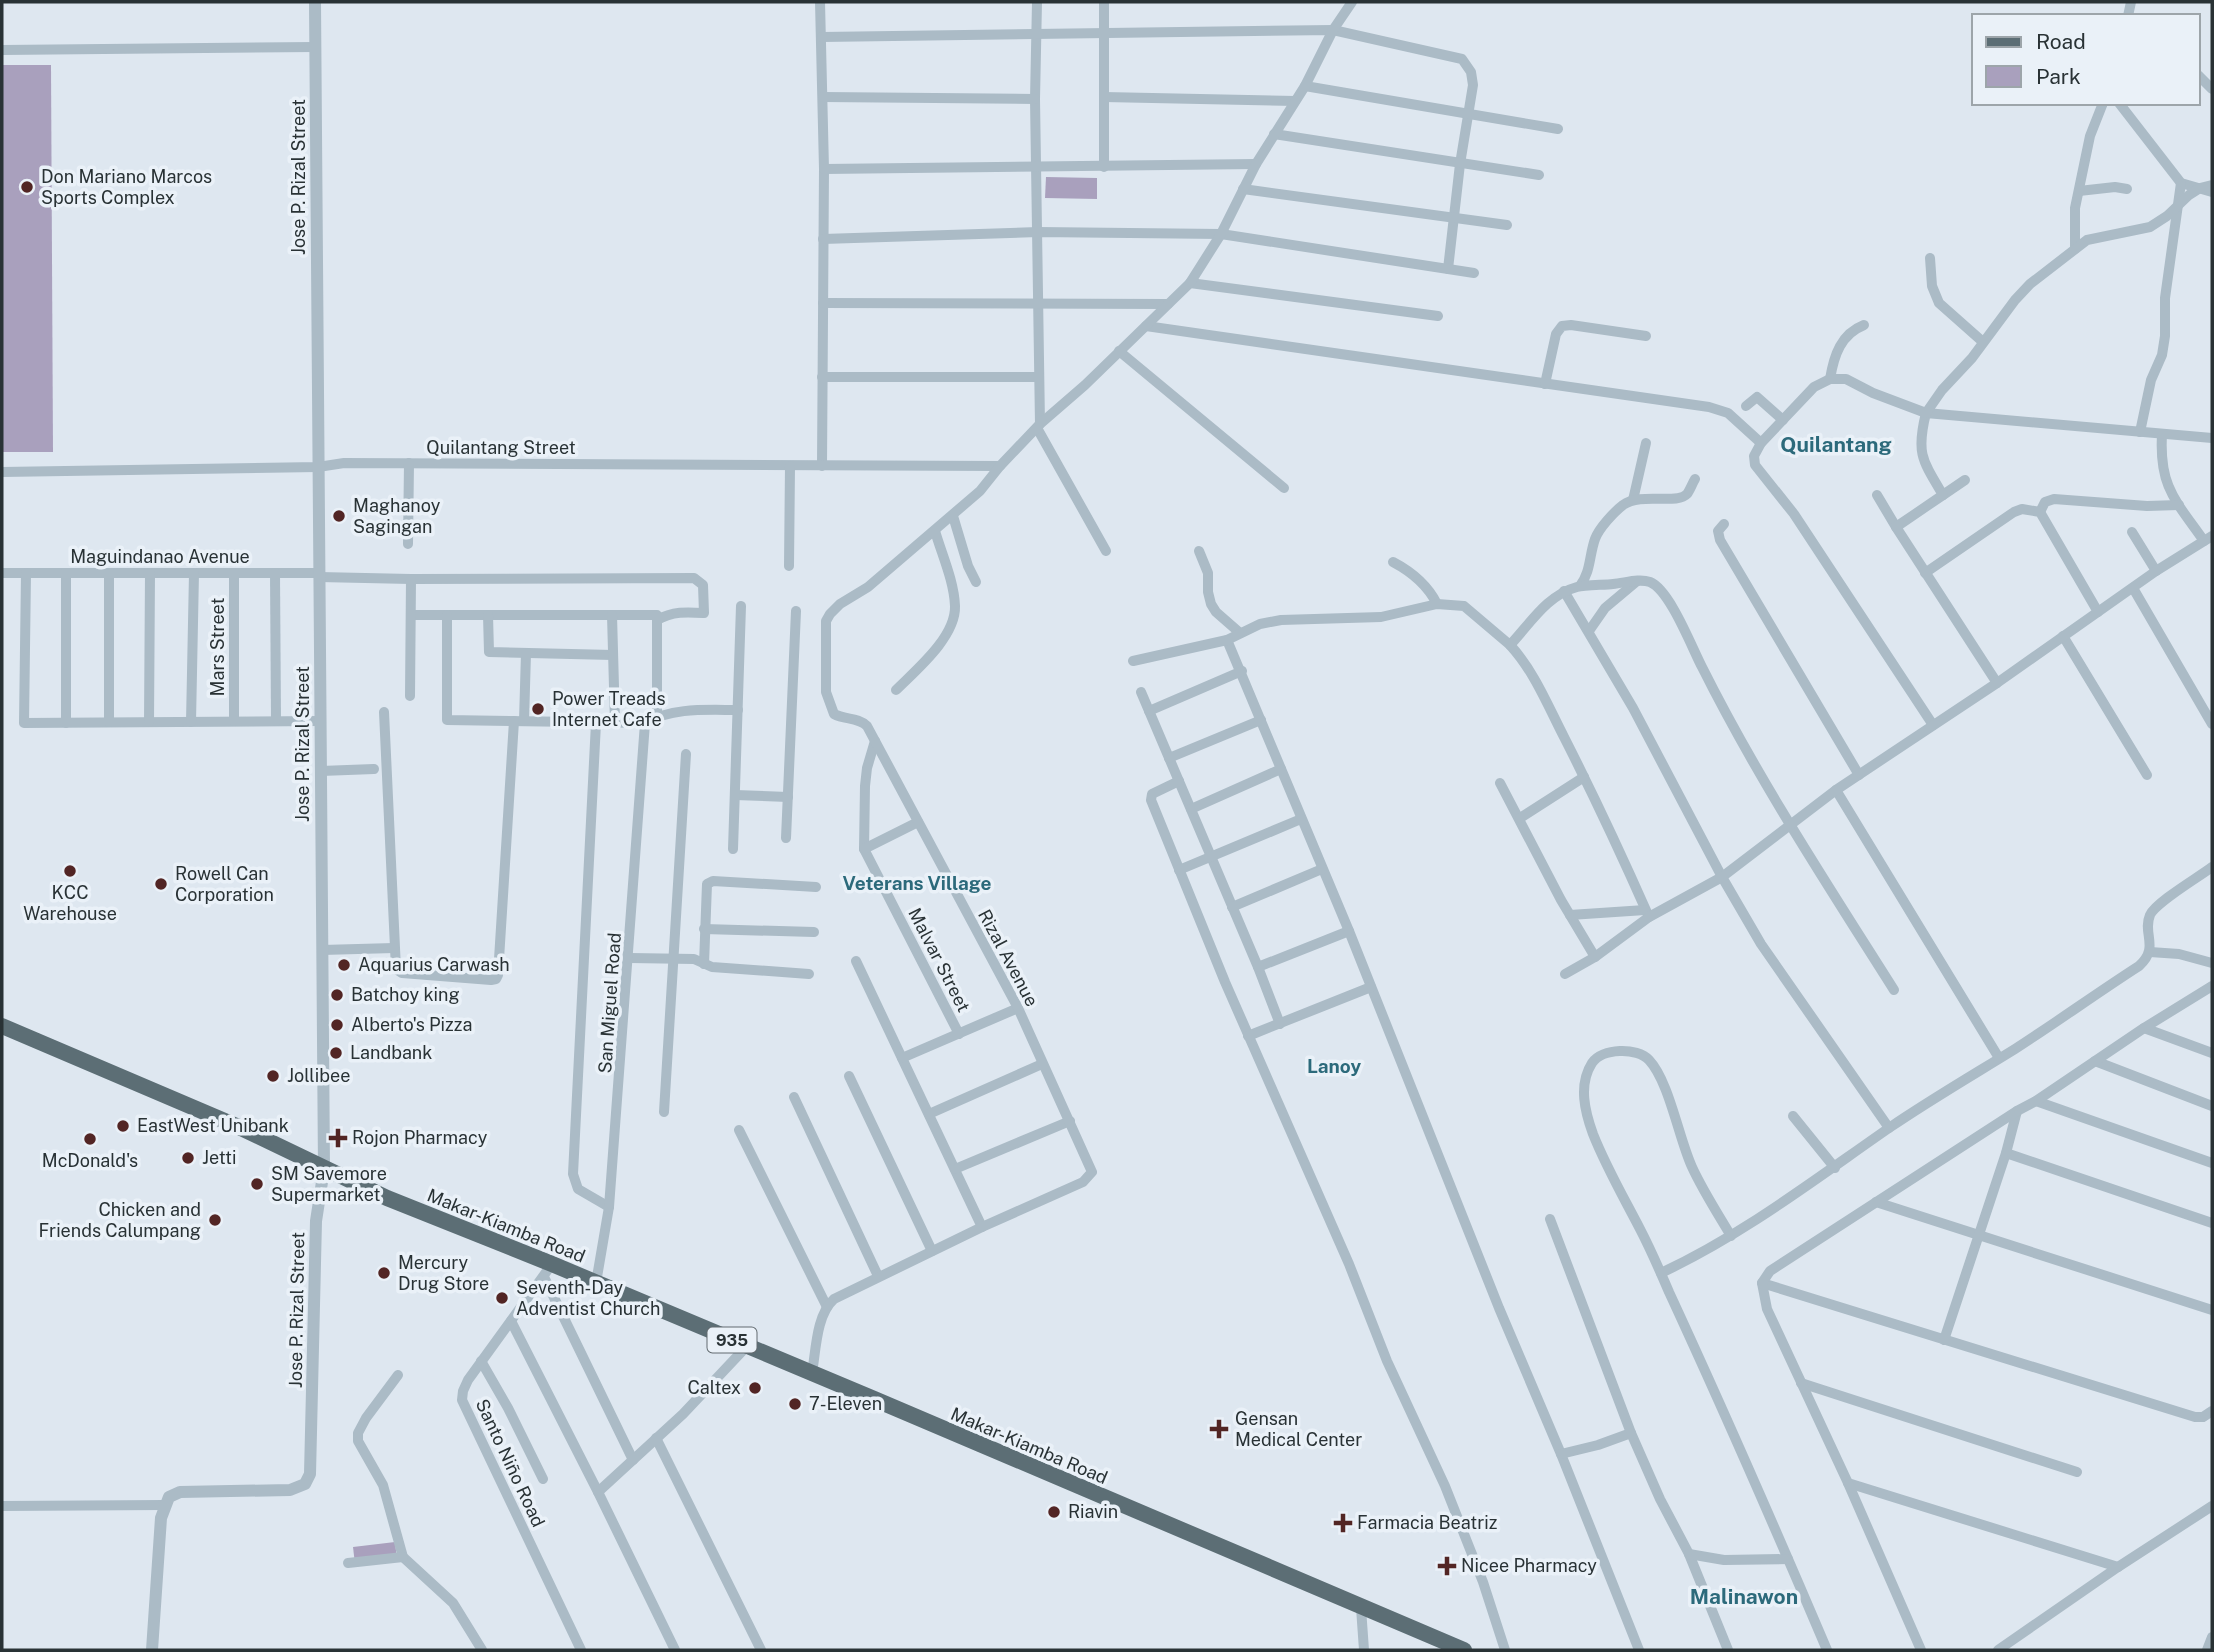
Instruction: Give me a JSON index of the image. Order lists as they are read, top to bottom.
{
  "streets": {
    "main road": ["Makar-Kiamba Road", "935"],
    "street": [
      "Jose P. Rizal Street",
      "Quilantang Street",
      "Maguindanao Avenue",
      "Mars Street",
      "Rizal Avenue",
      "Malvar Street",
      "San Miguel Road",
      "Santo Niño Road"
    ]
  },
  "crossings": [
    ["Jose P. Rizal Street", "Quilantang Street"],
    ["Jose P. Rizal Street", "Maguindanao Avenue"],
    ["Jose P. Rizal Street", "Makar-Kiamba Road"],
    ["Maguindanao Avenue", "Mars Street"],
    ["Rizal Avenue", "Malvar Street"],
    ["San Miguel Road", "Makar-Kiamba Road"],
    ["Makar-Kiamba Road", "Santo Niño Road"]
  ],
  "districts": [
    "Quilantang",
    "Veterans Village",
    "Lanoy",
    "Malinawon"
  ],
  "places": {
    "other": [
      "Don Mariano Marcos Sports Complex",
      "Maghanoy Sagingan",
      "Power Treads Internet Cafe",
      "KCC Warehouse",
      "Rowell Can Corporation",
      "Aquarius Carwash",
      "Batchoy king",
      "Alberto's Pizza",
      "Landbank",
      "Jollibee",
      "EastWest Unibank",
      "McDonald's",
      "Jetti",
      "SM Savemore Supermarket",
      "Chicken and Friends Calumpang",
      "Mercury Drug Store",
      "Seventh-Day Adventist Church",
      "Caltex",
      "7-Eleven",
      "Riavin"
    ],
    "health": [
      "Rojon Pharmacy",
      "Gensan Medical Center",
      "Farmacia Beatriz",
      "Nicee Pharmacy"
    ]
  },
  "legend": ["Road", "Park"]
}
